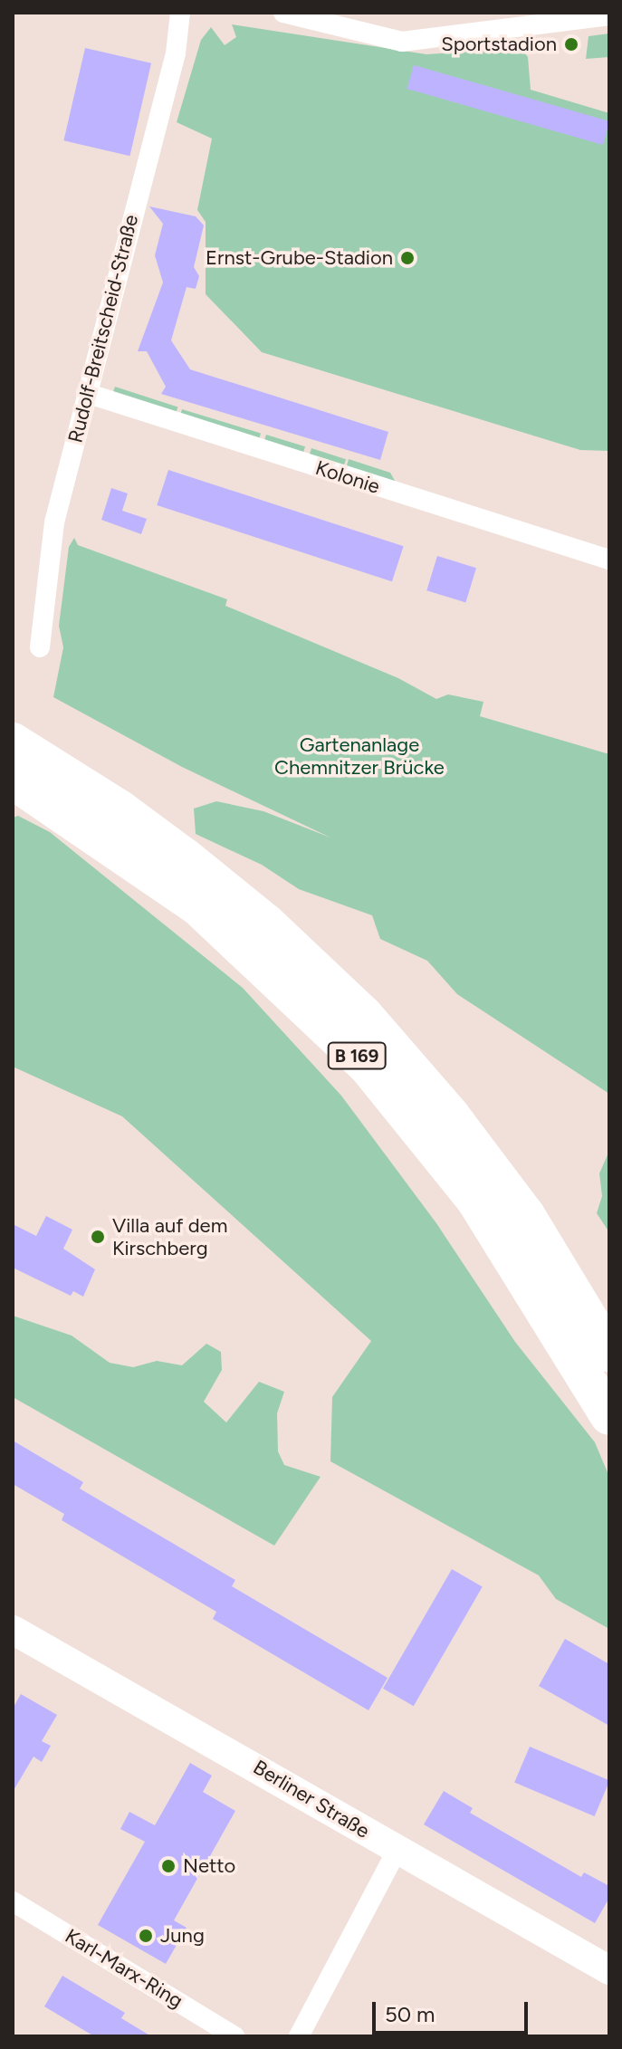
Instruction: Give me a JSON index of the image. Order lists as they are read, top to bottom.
{
  "streets": {
    "highway": ["B 169"],
    "main road": ["Berliner Straße"],
    "street": ["Rudolf-Breitscheid-Straße", "Kolonie", "Karl-Marx-Ring"]
  },
  "crossings": [
    ["Rudolf-Breitscheid-Straße", "Kolonie"]
  ],
  "parks": ["Gartenanlage Chemnitzer Brücke"],
  "places": [
    "Sportstadion",
    "Ernst-Grube-Stadion",
    "Villa auf dem Kirschberg",
    "Netto",
    "Jung"
  ],
  "scale_bar": "50 m"
}
